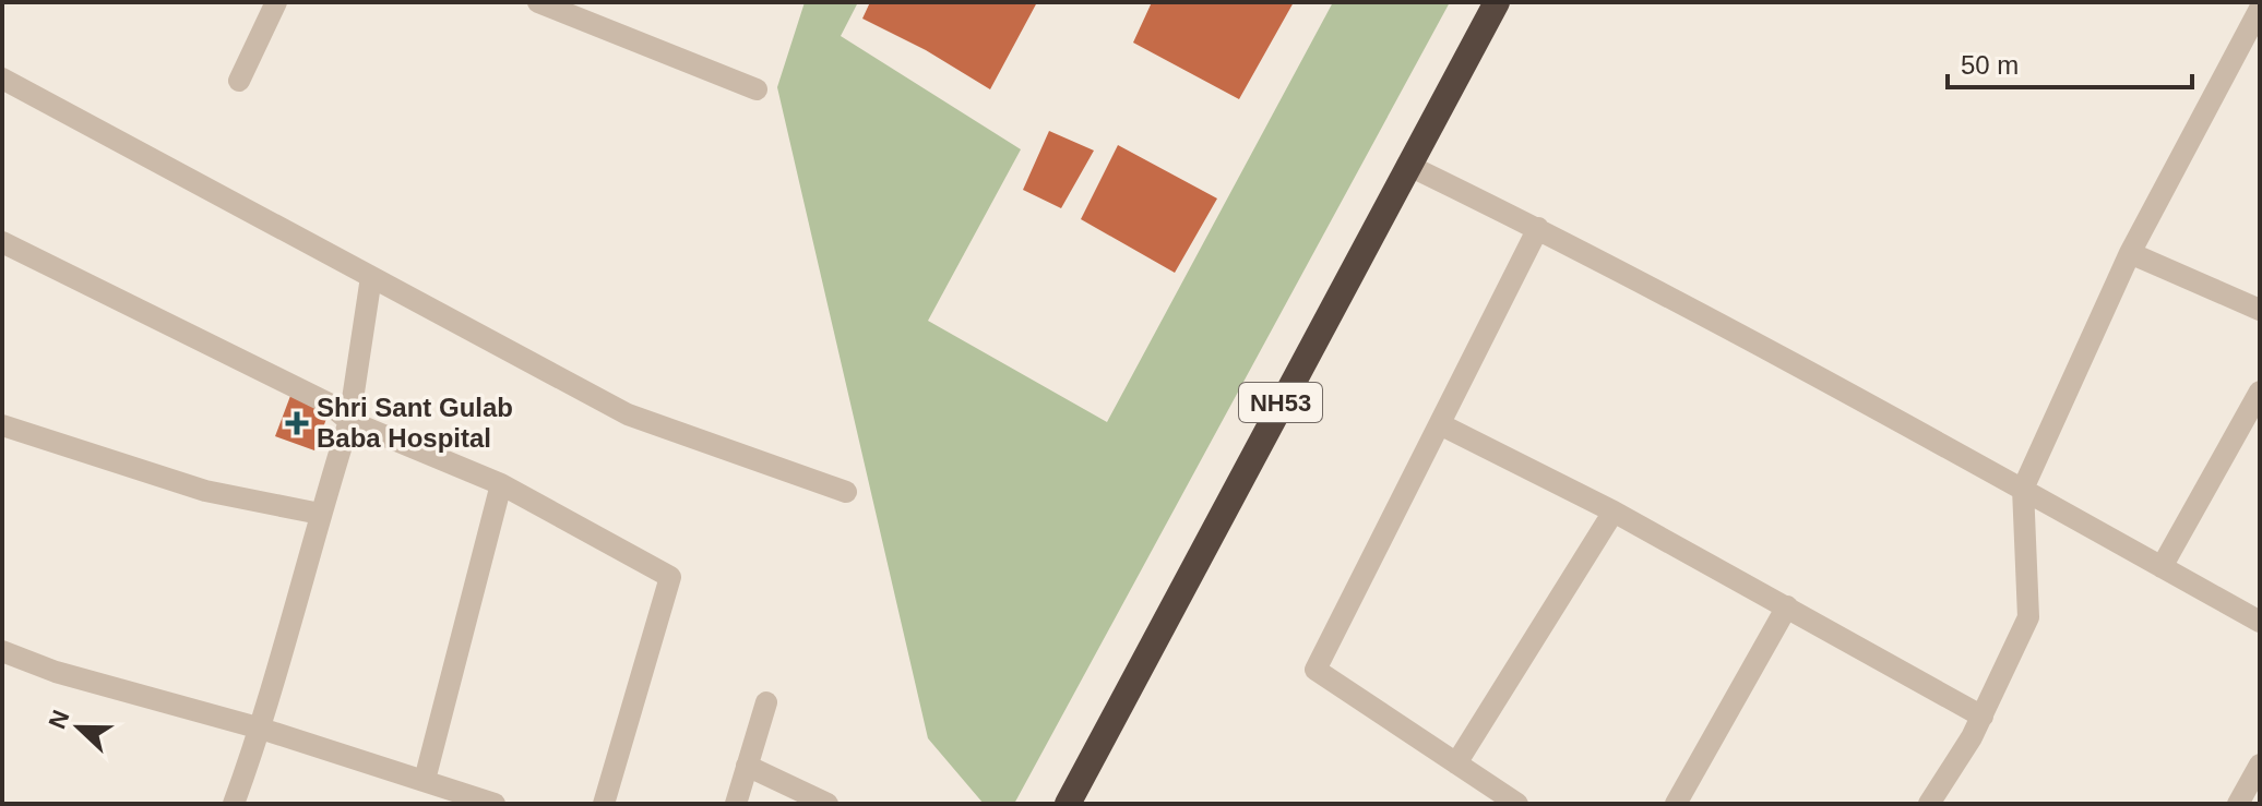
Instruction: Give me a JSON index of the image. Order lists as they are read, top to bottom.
{
  "streets": {
    "highway": ["NH53"]
  },
  "places": {
    "health": ["Shri Sant Gulab Baba Hospital"]
  },
  "scale_bar": "50 m",
  "north": "left"
}
